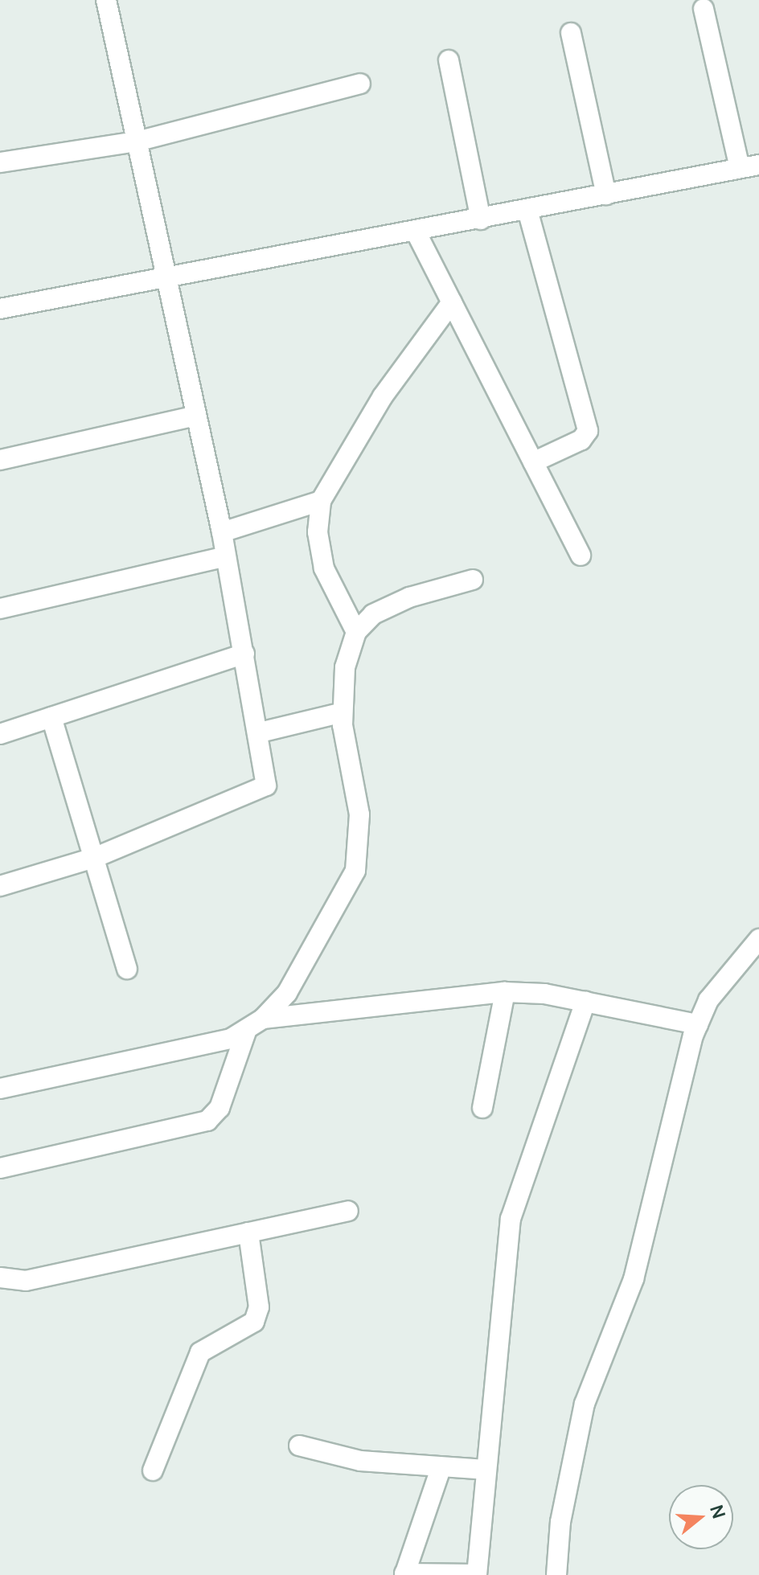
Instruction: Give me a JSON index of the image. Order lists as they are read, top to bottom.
{
  "north": "right"
}
